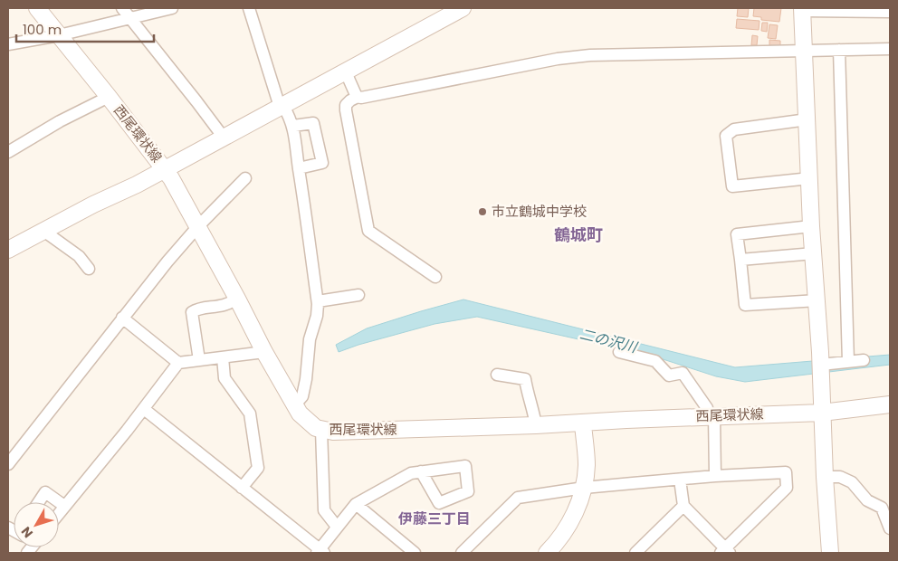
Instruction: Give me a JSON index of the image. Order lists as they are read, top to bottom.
{
  "streets": {
    "street": ["西尾環状線"]
  },
  "districts": ["鶴城町", "伊藤三丁目"],
  "water": ["二の沢川"],
  "places": ["市立鶴城中学校"],
  "scale_bar": "100 m",
  "north": "bottom left"
}
